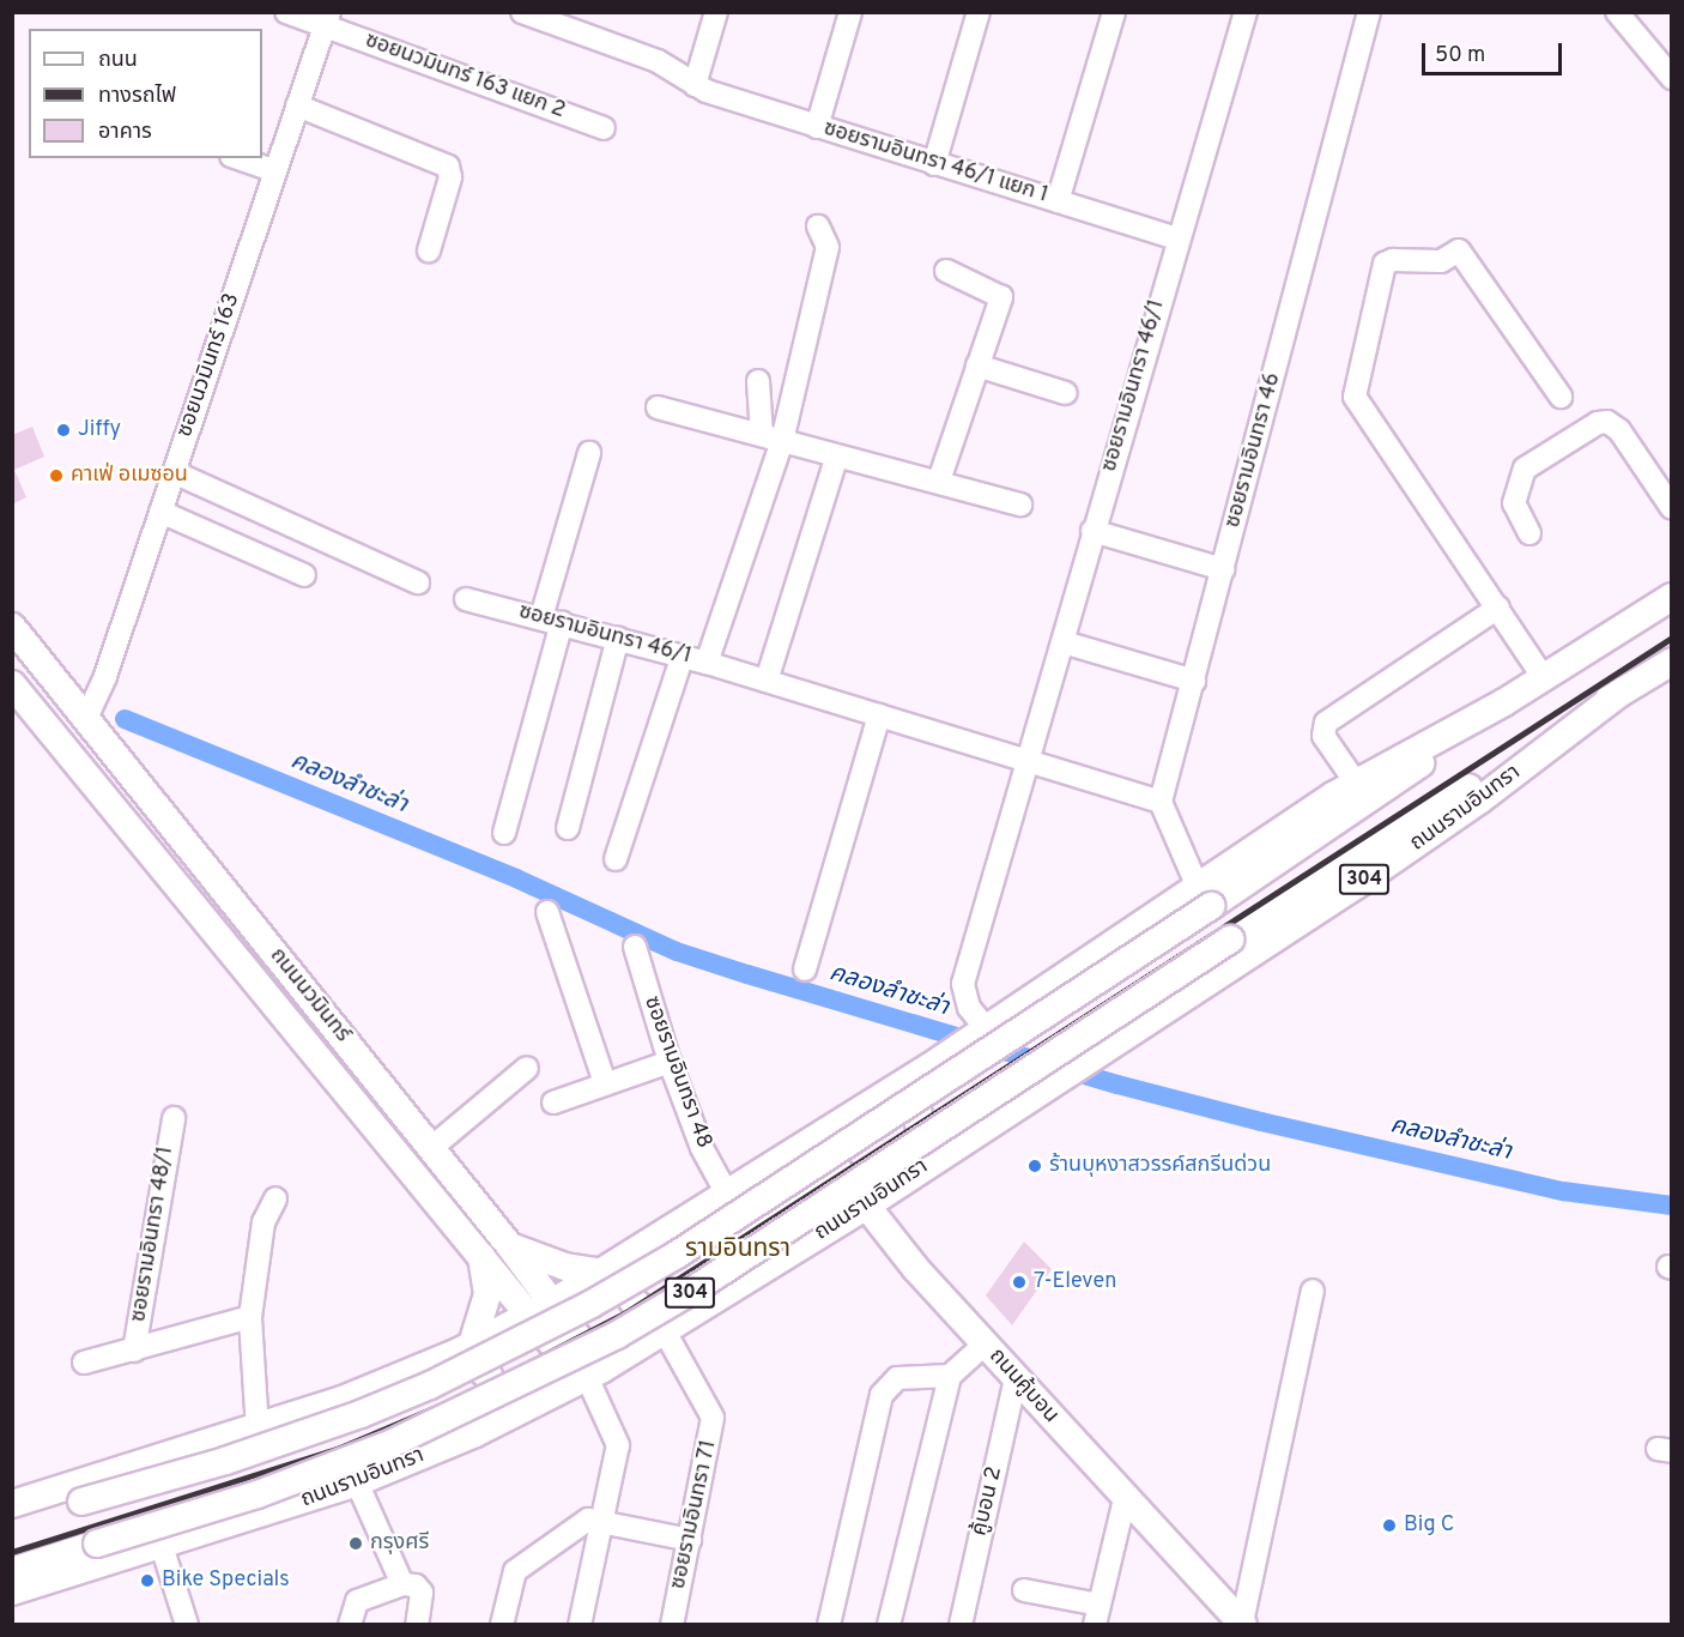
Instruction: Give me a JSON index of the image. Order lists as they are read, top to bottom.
{
  "streets": {
    "main road": [
      "ถนนรามอินทรา",
      "304",
      "ถนนนวมินทร์",
      "ถนนคู้บอน"
    ],
    "street": [
      "ซอยนวมินทร์ 163 แยก 2",
      "ซอยรามอินทรา 46/1 แยก 1",
      "ซอยนวมินทร์ 163",
      "ซอยรามอินทรา 46/1",
      "ซอยรามอินทรา 46",
      "ซอยรามอินทรา 48",
      "ซอยรามอินทรา 48/1",
      "คู้บอน 2",
      "ซอยรามอินทรา 71"
    ]
  },
  "crossings": [
    ["ซอยนวมินทร์ 163 แยก 2", "ซอยนวมินทร์ 163"],
    ["ซอยรามอินทรา 46/1 แยก 1", "ซอยรามอินทรา 46/1"],
    ["ซอยนวมินทร์ 163", "ถนนนวมินทร์"],
    ["ซอยรามอินทรา 46/1", "304"],
    ["ถนนรามอินทรา", "ถนนนวมินทร์"],
    ["ถนนรามอินทรา", "ถนนคู้บอน"],
    ["ถนนรามอินทรา", "ซอยรามอินทรา 71"],
    ["304", "ถนนนวมินทร์"],
    ["304", "ซอยรามอินทรา 48"],
    ["304", "ถนนคู้บอน"],
    ["ถนนคู้บอน", "คู้บอน 2"]
  ],
  "districts": ["รามอินทรา"],
  "water": ["คลองลำชะล่า"],
  "places": [
    "Jiffy",
    "คาเฟ่ อเมซอน",
    "ร้านบุหงาสวรรค์สกรีนด่วน",
    "7-Eleven",
    "Big C",
    "กรุงศรี",
    "Bike Specials"
  ],
  "legend": ["ถนน", "ทางรถไฟ", "อาคาร"],
  "scale_bar": "50 m"
}
